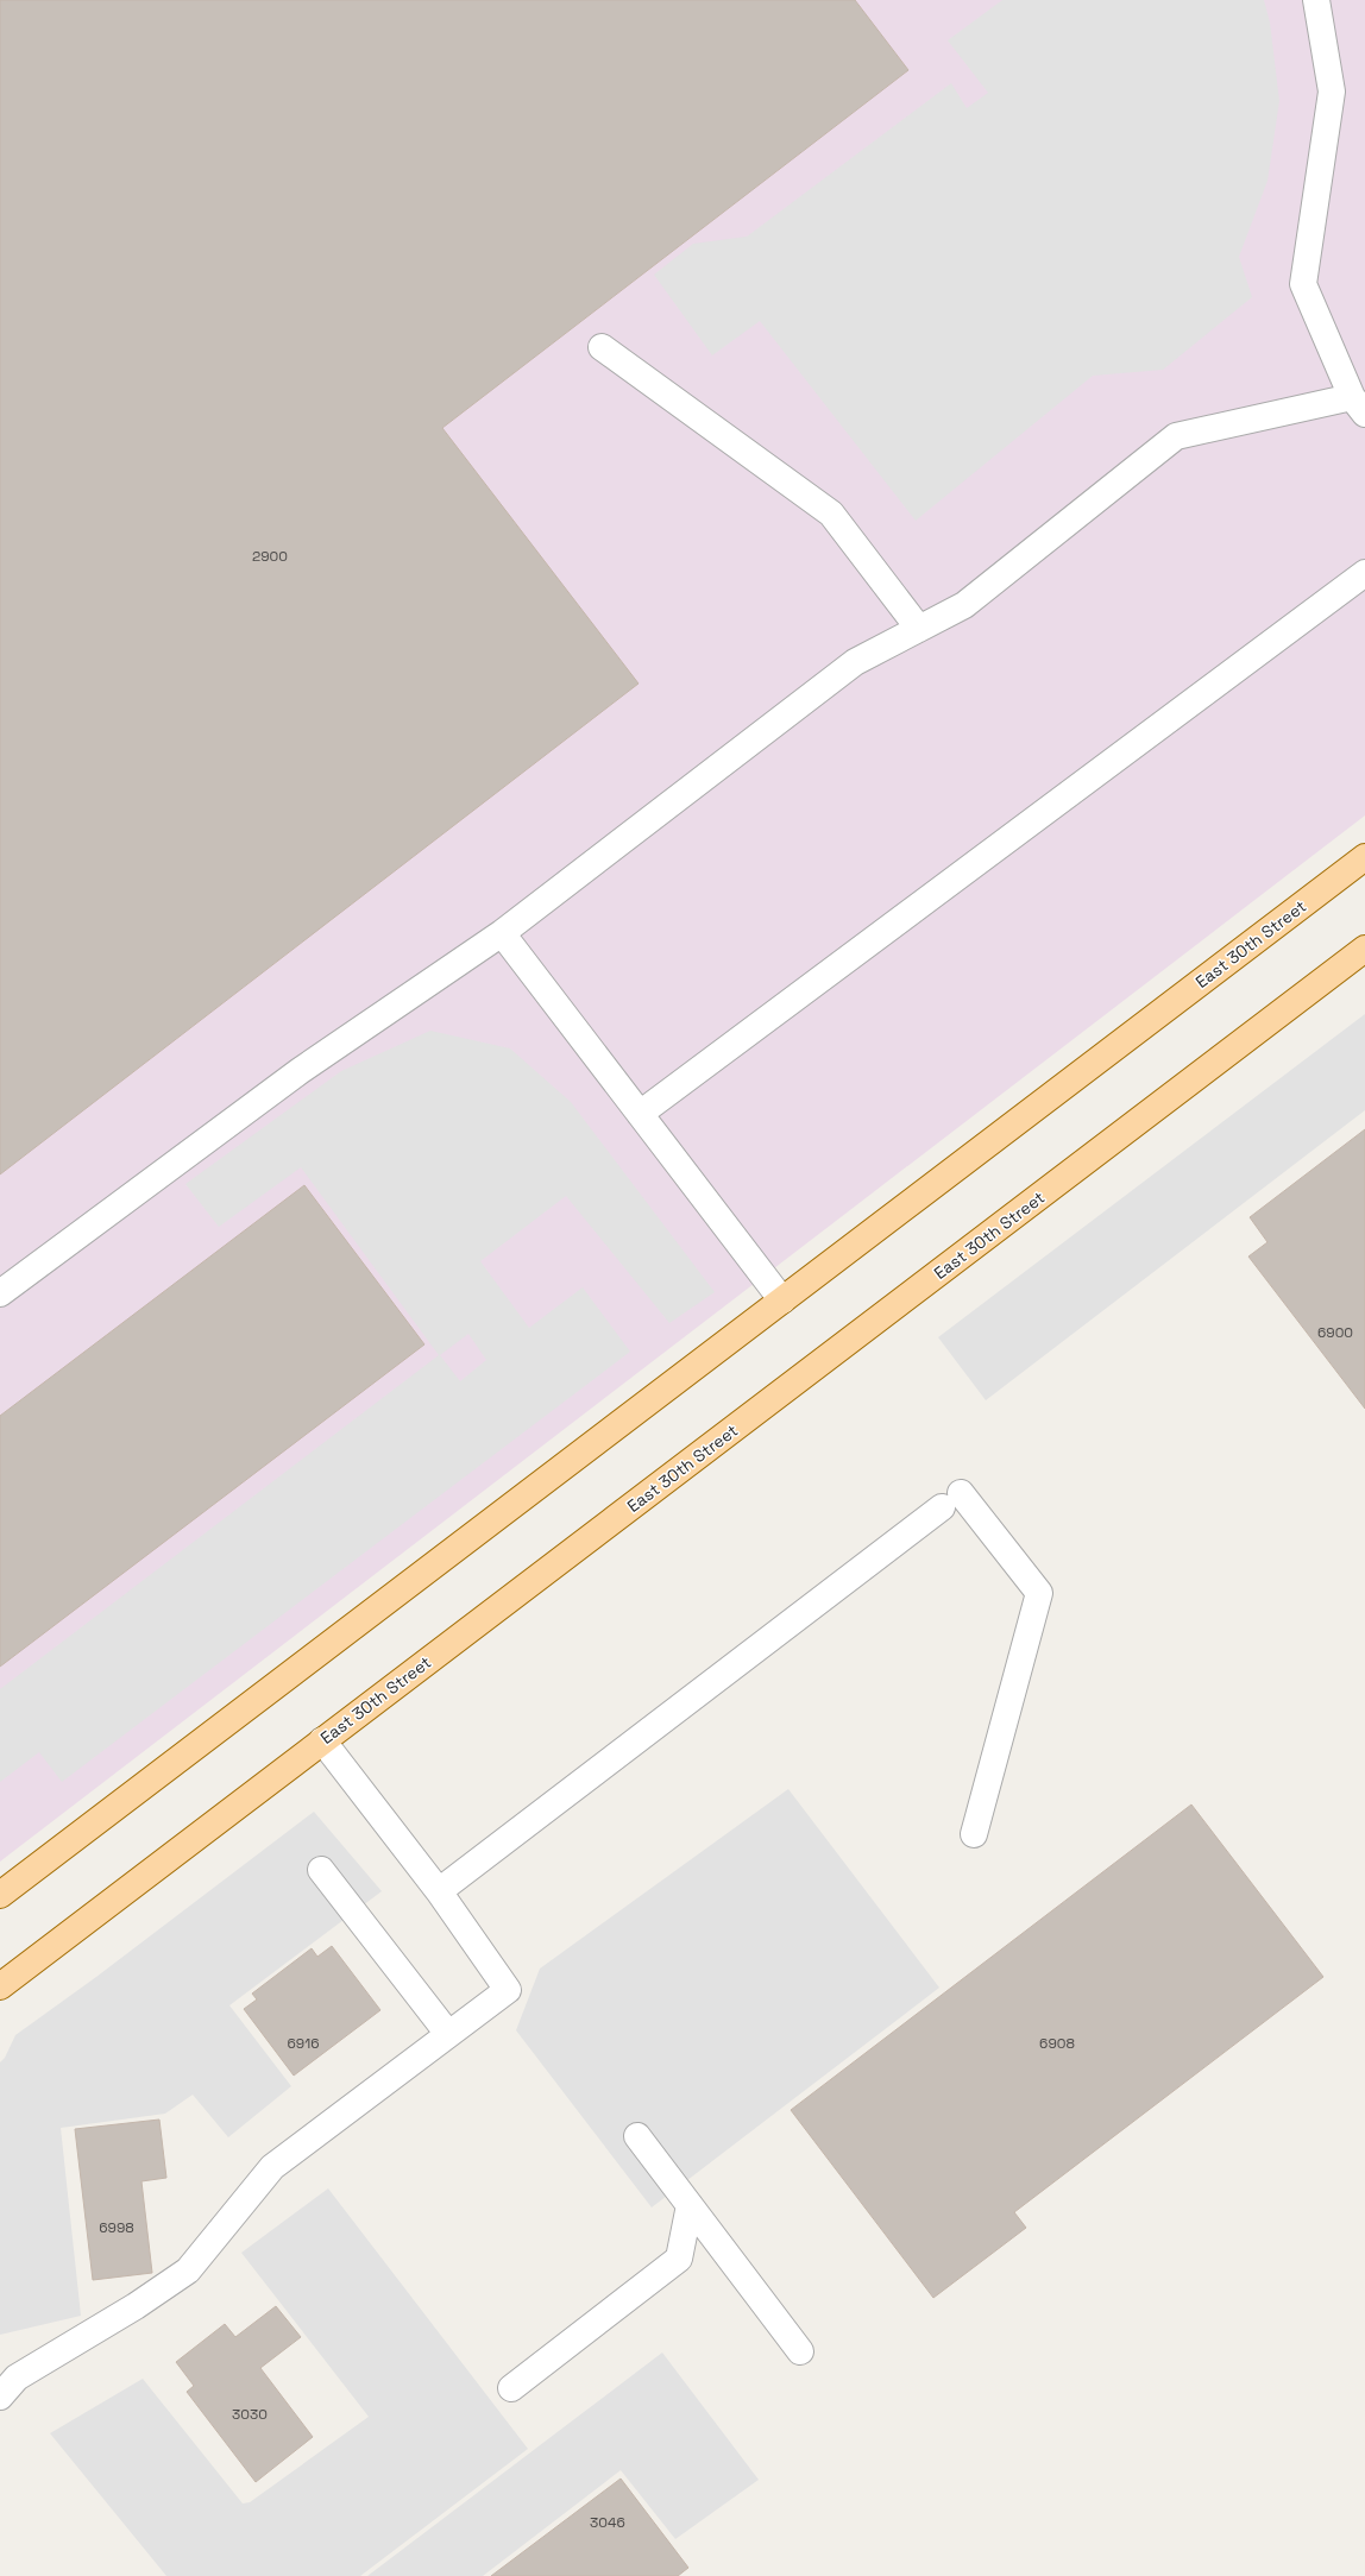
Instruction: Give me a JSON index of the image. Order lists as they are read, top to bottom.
{
  "streets": {
    "main road": ["East 30th Street"]
  },
  "house_numbers": [
    "2900",
    "6900",
    "6916",
    "6908",
    "6998",
    "3030",
    "3046"
  ]
}
